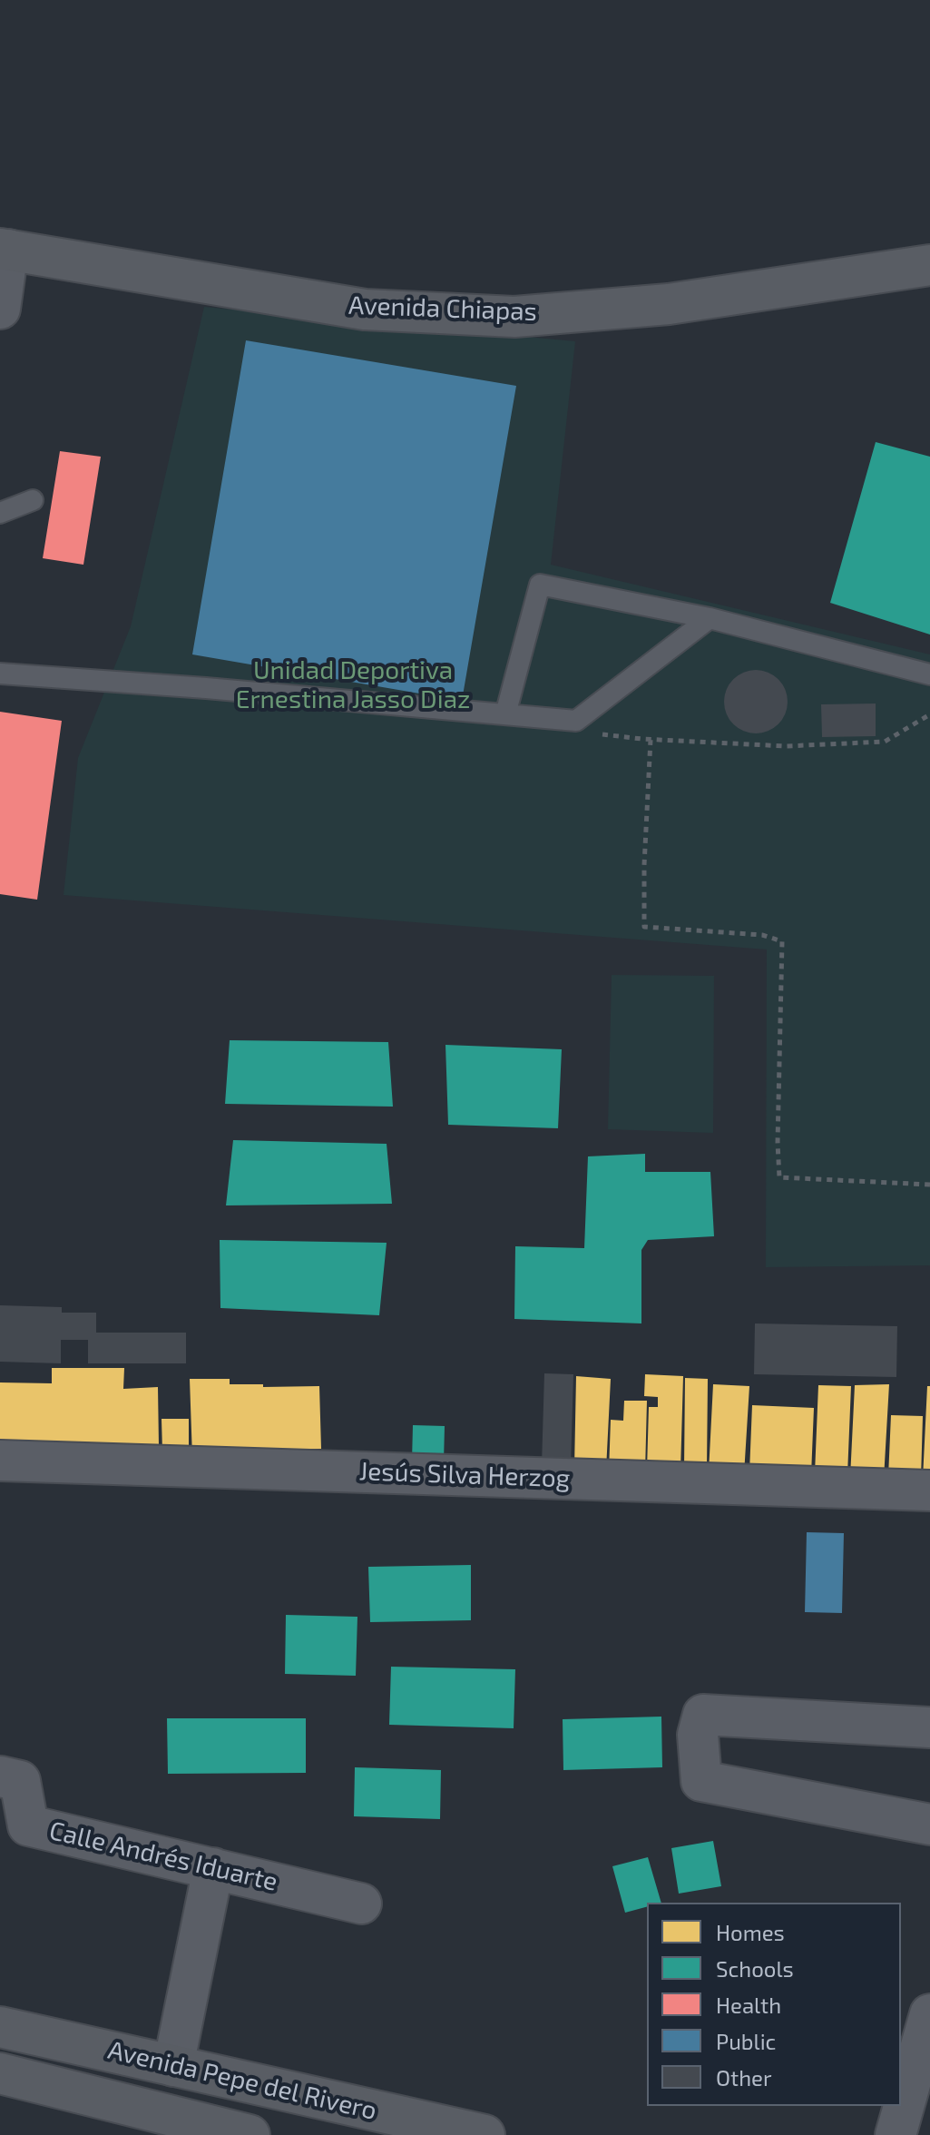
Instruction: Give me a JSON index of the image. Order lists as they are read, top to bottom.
{
  "streets": {
    "main road": ["Avenida Chiapas", "Avenida Pepe del Rivero"],
    "street": ["Jesús Silva Herzog", "Calle Andrés Iduarte"]
  },
  "parks": ["Unidad Deportiva Ernestina Jasso Diaz"],
  "legend": [
    "Homes",
    "Schools",
    "Health",
    "Public",
    "Other"
  ]
}
